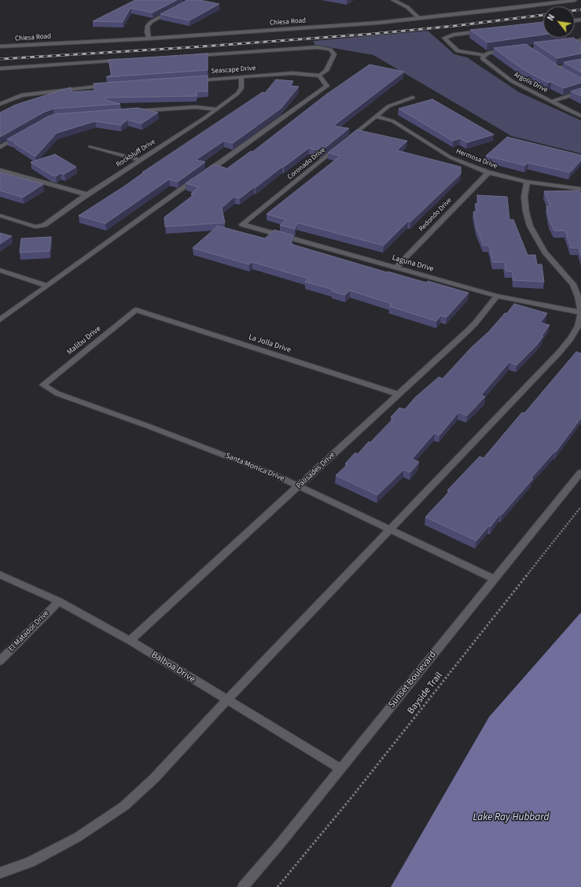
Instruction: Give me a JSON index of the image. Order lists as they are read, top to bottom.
{
  "streets": {
    "street": [
      "Chiesa Road",
      "Seascape Drive",
      "Argolis Drive",
      "Rockbluff Drive",
      "Hermosa Drive",
      "Coronado Drive",
      "Redondo Drive",
      "Laguna Drive",
      "Malibu Drive",
      "La Jolla Drive",
      "Santa Monica Drive",
      "Palisades Drive",
      "El Matador Drive",
      "Balboa Drive",
      "Sunset Boulevard"
    ],
    "path": ["Bayside Trail"]
  },
  "crossings": [
    ["Seascape Drive", "Rockbluff Drive"],
    ["Hermosa Drive", "Redondo Drive"],
    ["Coronado Drive", "Laguna Drive"],
    ["Redondo Drive", "Laguna Drive"],
    ["Laguna Drive", "Palisades Drive"],
    ["Malibu Drive", "La Jolla Drive"],
    ["Malibu Drive", "Santa Monica Drive"],
    ["La Jolla Drive", "Palisades Drive"],
    ["Santa Monica Drive", "Palisades Drive"],
    ["Santa Monica Drive", "Sunset Boulevard"],
    ["Palisades Drive", "Balboa Drive"],
    ["El Matador Drive", "Balboa Drive"],
    ["Balboa Drive", "Sunset Boulevard"]
  ],
  "water": ["Lake Ray Hubbard"],
  "north": "top left"
}
